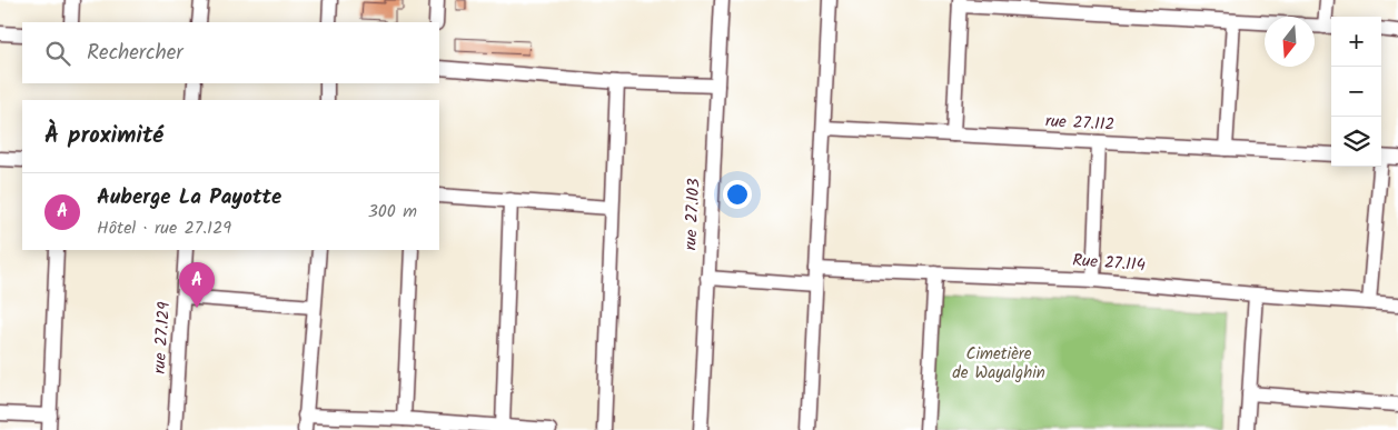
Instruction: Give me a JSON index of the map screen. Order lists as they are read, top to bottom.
{
  "streets": {
    "street": [
      "rue 27.112",
      "rue 27.103",
      "Rue 27.114",
      "rue 27.129"
    ]
  },
  "parks": ["Cimetière de Wayalghin"],
  "north": "bottom",
  "page": {
    "map_buttons": ["+", "−"],
    "search": "Rechercher",
    "heading": "À proximité",
    "list": [
      {
        "mark": "A",
        "name": "Auberge La Payotte",
        "note": "Hôtel · rue 27.129",
        "value": "300 m"
      }
    ],
    "pins": "A"
  }
}
